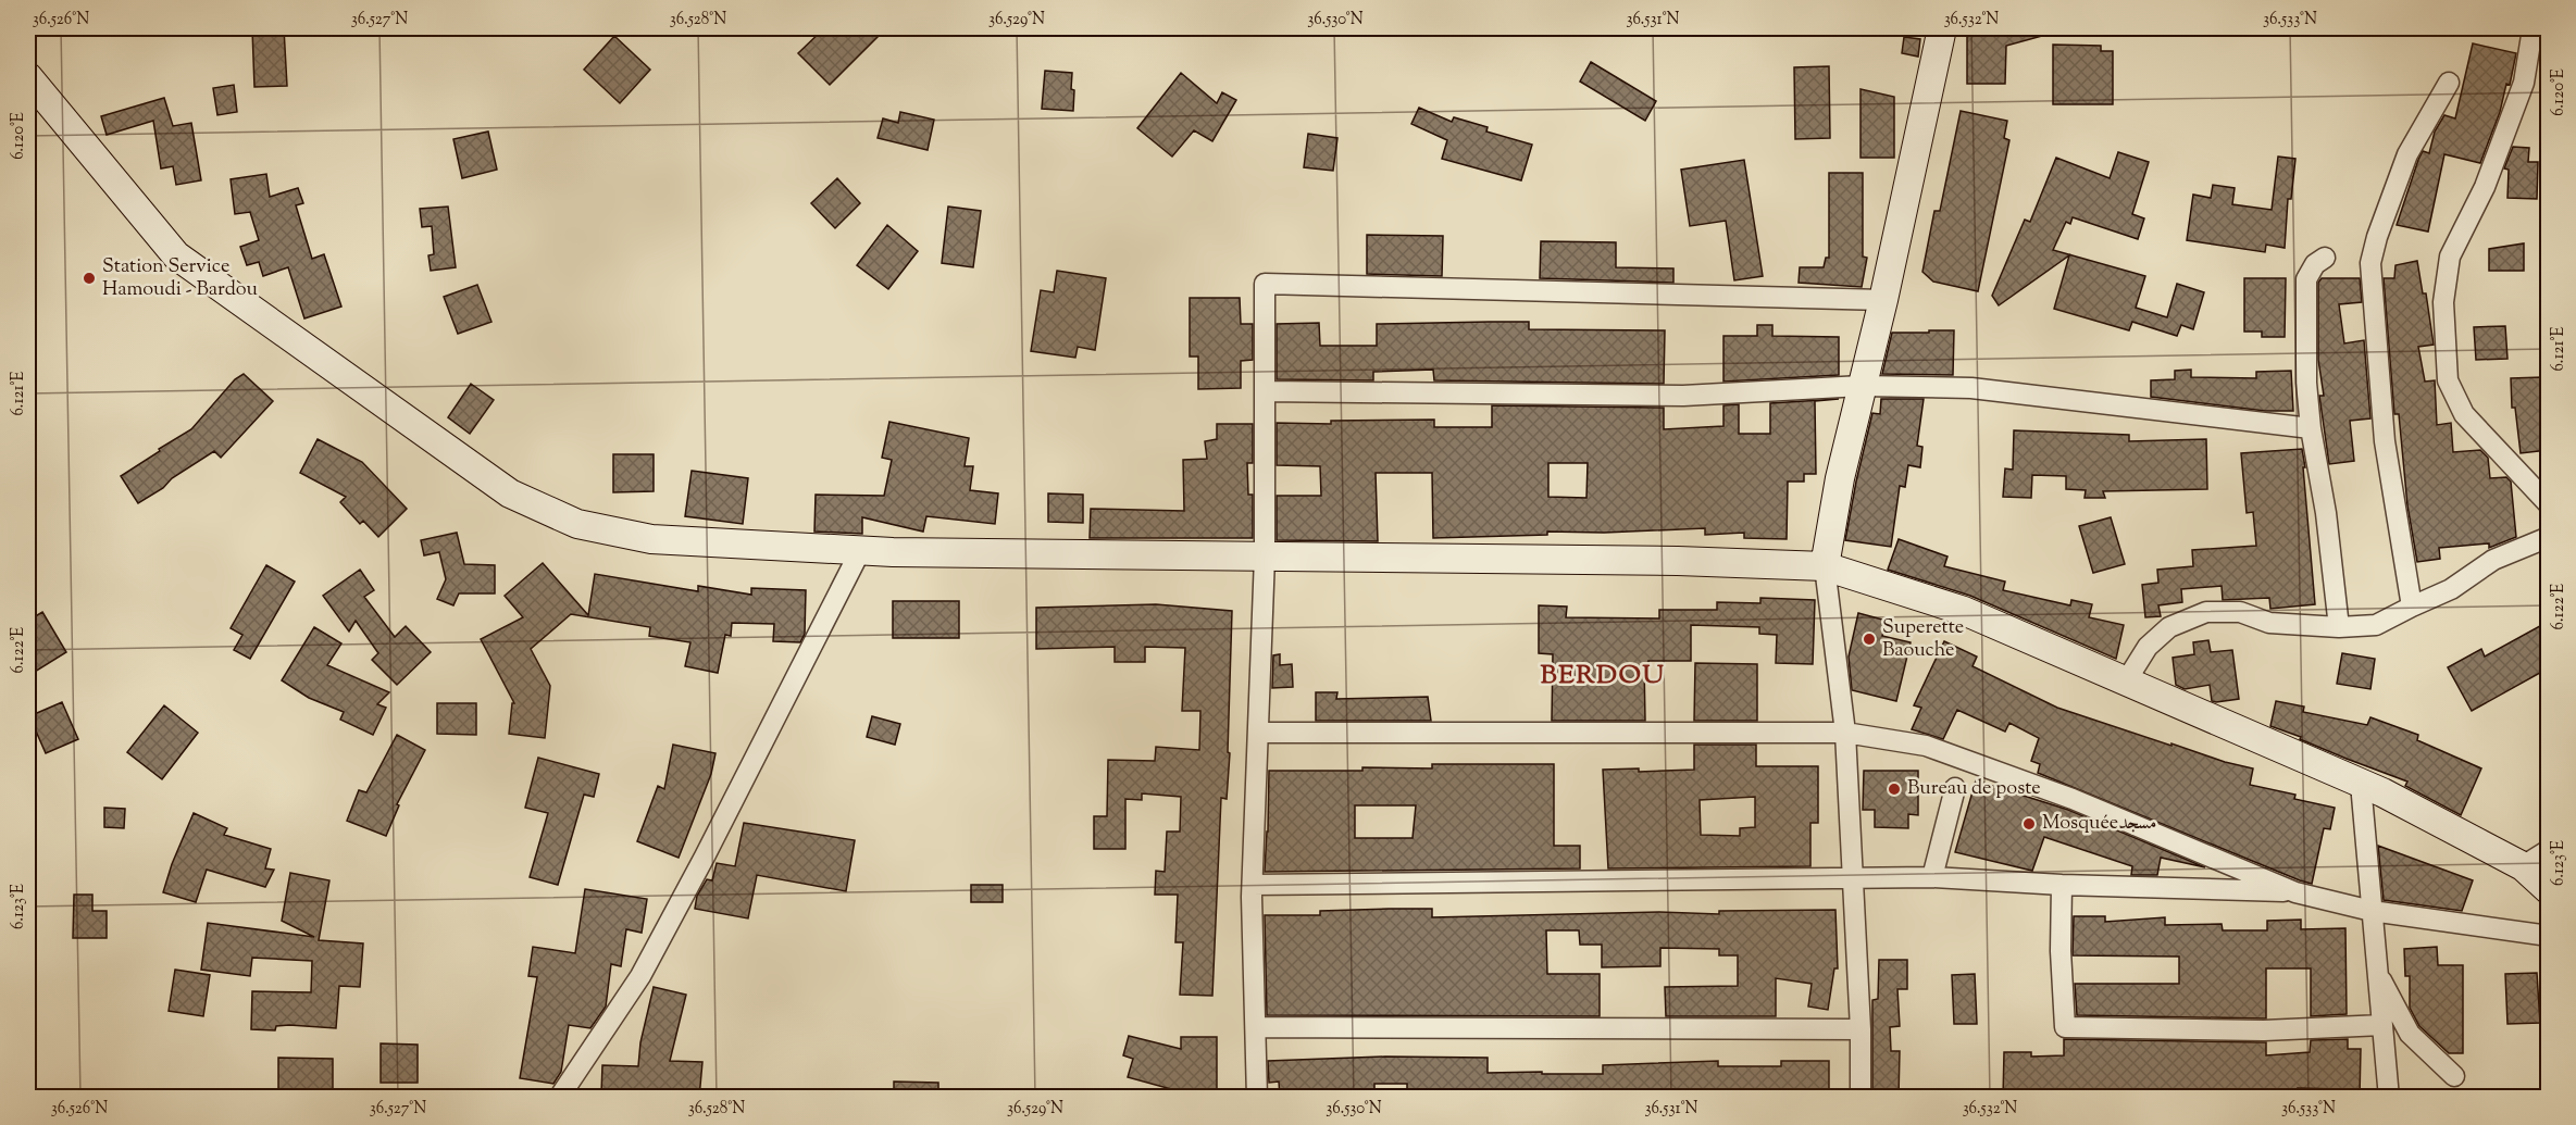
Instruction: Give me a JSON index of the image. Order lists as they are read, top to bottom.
{
  "districts": ["BERDOU"],
  "places": [
    "Station Service Hamoudi - Bardou",
    "Superette Baouche",
    "Bureau de poste",
    "Mosquéeمسجد"
  ],
  "coordinates": [
    "36.526°N",
    "36.527°N",
    "36.528°N",
    "36.529°N",
    "36.530°N",
    "36.531°N",
    "36.532°N",
    "36.533°N",
    "6.120°E",
    "6.121°E",
    "6.122°E",
    "6.123°E"
  ]
}
